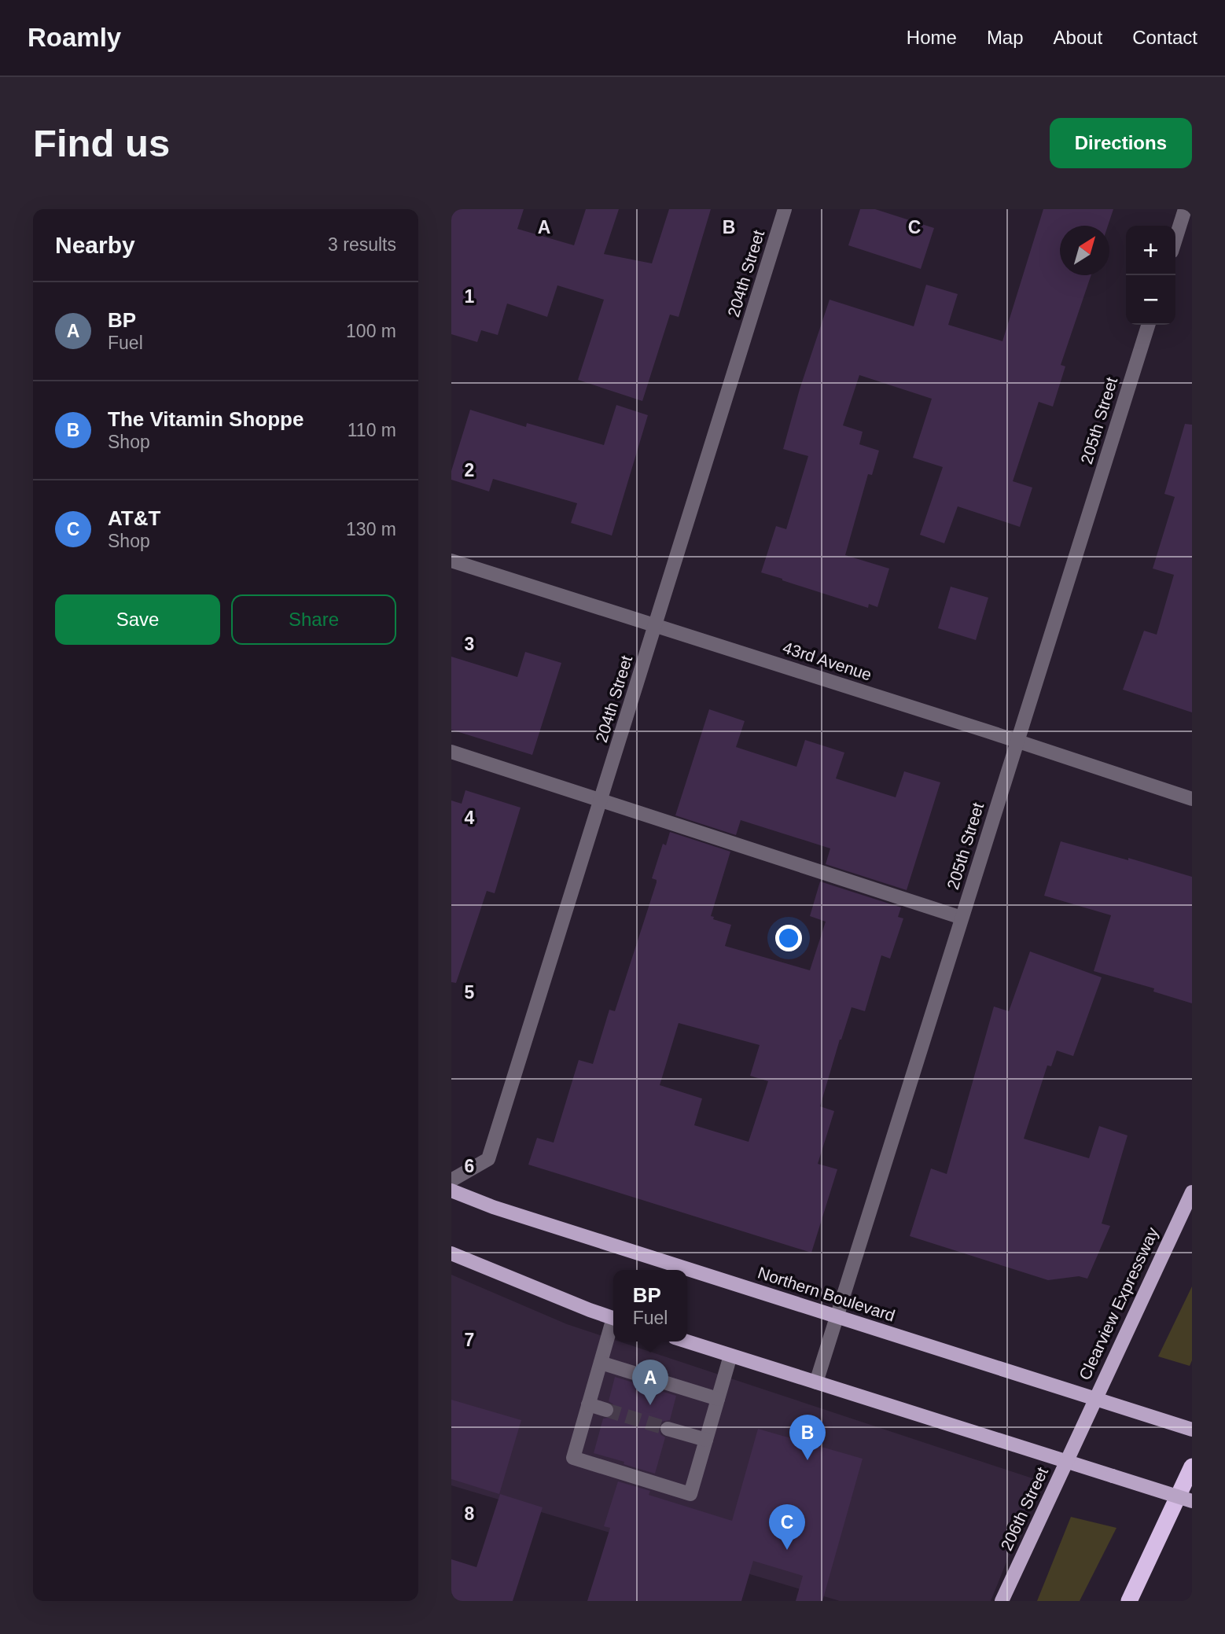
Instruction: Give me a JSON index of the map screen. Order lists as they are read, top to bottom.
{
  "streets": {
    "main road": ["Northern Boulevard", "Clearview Expressway", "206th Street"],
    "street": ["204th Street", "205th Street", "43rd Avenue"]
  },
  "crossings": [
    ["204th Street", "43rd Avenue"],
    ["205th Street", "43rd Avenue"],
    ["205th Street", "Northern Boulevard"],
    ["Northern Boulevard", "Clearview Expressway"],
    ["Clearview Expressway", "206th Street"]
  ],
  "north": "top right",
  "page": {
    "header": "Roamly",
    "nav": [
      "Home",
      "Map",
      "About",
      "Contact"
    ],
    "buttons": [
      "Directions",
      ["Save", "Share"]
    ],
    "title": "Find us",
    "heading": ["Nearby", "3 results"],
    "map_buttons": ["+", "−"],
    "list": [
      {
        "mark": "A",
        "name": "BP",
        "note": "Fuel",
        "value": "100 m"
      },
      {
        "mark": "B",
        "name": "The Vitamin Shoppe",
        "note": "Shop",
        "value": "110 m"
      },
      {
        "mark": "C",
        "name": "AT&T",
        "note": "Shop",
        "value": "130 m"
      }
    ],
    "popup": ["BP", "Fuel"],
    "pins": ["A", "B", "C"]
  },
  "grid": {
    "columns": ["A", "B", "C"],
    "rows": [
      "1",
      "2",
      "3",
      "4",
      "5",
      "6",
      "7",
      "8"
    ]
  }
}
